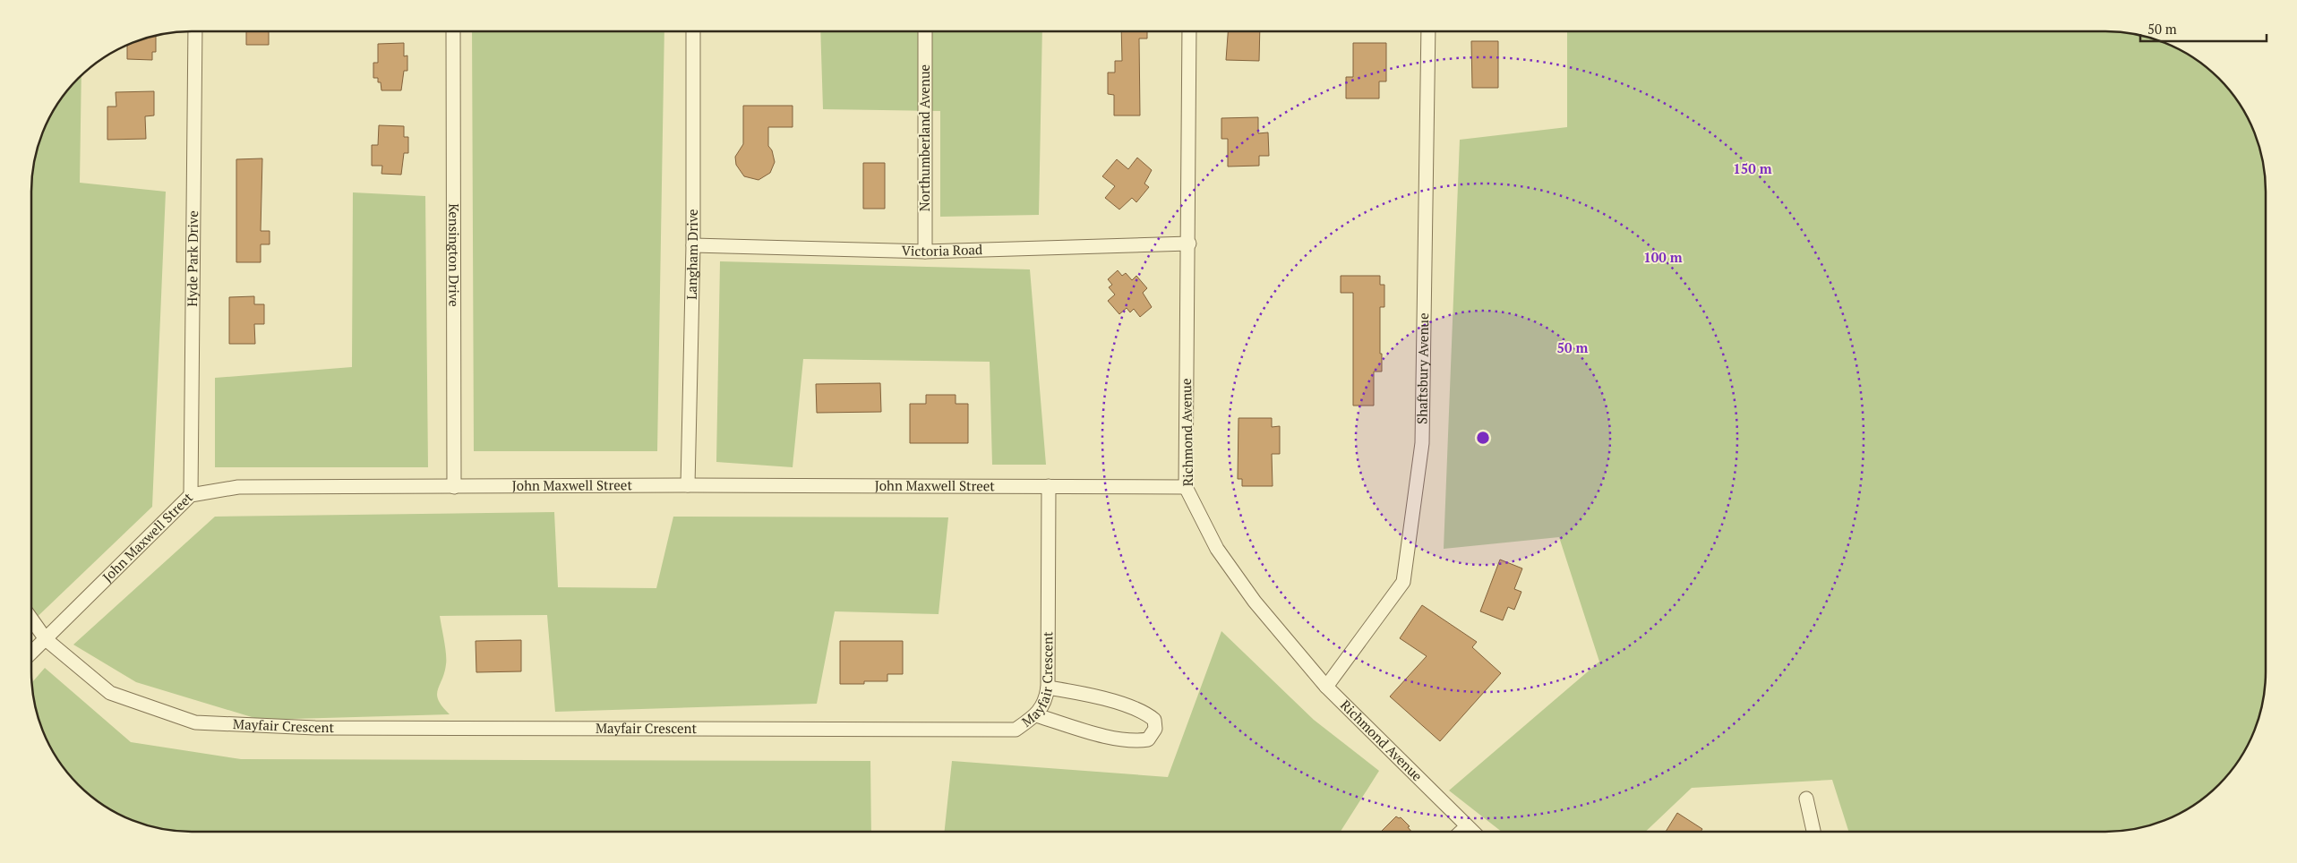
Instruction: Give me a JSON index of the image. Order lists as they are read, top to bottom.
{
  "streets": {
    "street": [
      "Northumberland Avenue",
      "Victoria Road",
      "Langham Drive",
      "Kensington Drive",
      "Hyde Park Drive",
      "Shaftsbury Avenue",
      "Richmond Avenue",
      "John Maxwell Street",
      "Mayfair Crescent"
    ]
  },
  "crossings": [
    ["Northumberland Avenue", "Victoria Road"],
    ["Victoria Road", "Langham Drive"],
    ["Victoria Road", "Richmond Avenue"],
    ["Langham Drive", "John Maxwell Street"],
    ["Kensington Drive", "John Maxwell Street"],
    ["Hyde Park Drive", "John Maxwell Street"],
    ["Shaftsbury Avenue", "Richmond Avenue"],
    ["Richmond Avenue", "John Maxwell Street"],
    ["John Maxwell Street", "Mayfair Crescent"]
  ],
  "scale_bar": "50 m",
  "rings": ["150 m", "100 m", "50 m"]
}
